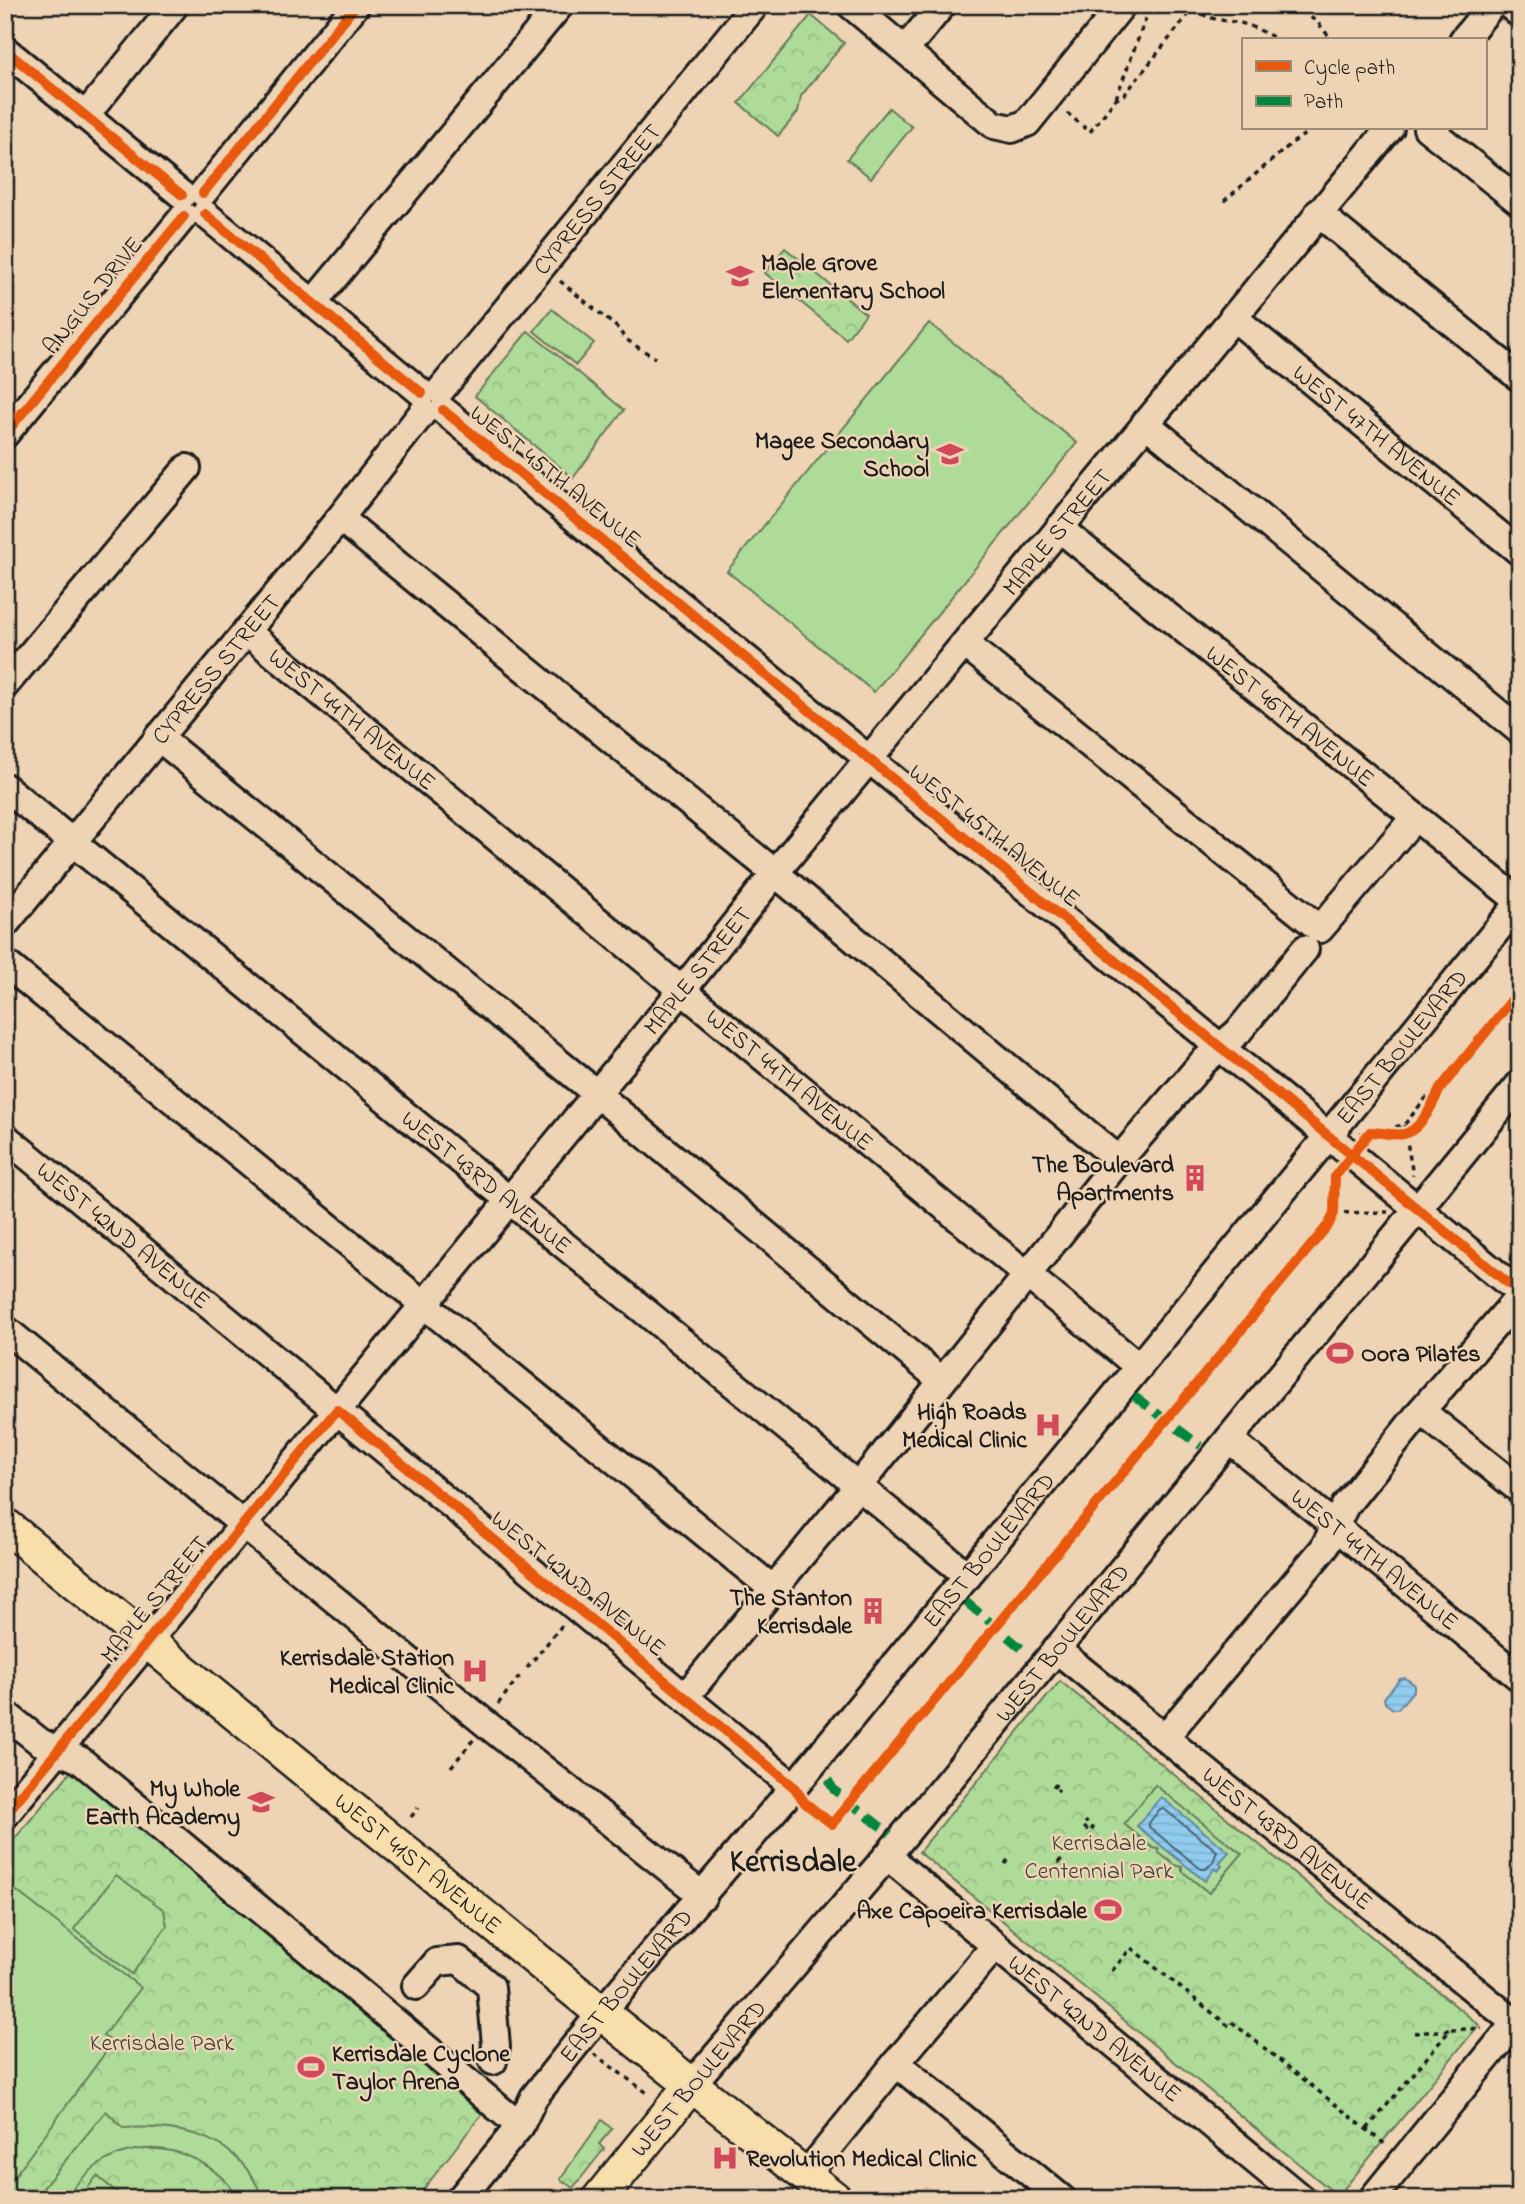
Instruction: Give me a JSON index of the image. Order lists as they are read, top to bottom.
{
  "streets": {
    "main road": ["WEST BOULEVARD", "WEST 41ST AVENUE"],
    "street": [
      "CYPRESS STREET",
      "ANGUS DRIVE",
      "WEST 47TH AVENUE",
      "WEST 45TH AVENUE",
      "MAPLE STREET",
      "WEST 46TH AVENUE",
      "WEST 44TH AVENUE",
      "EAST BOULEVARD",
      "WEST 43RD AVENUE",
      "WEST 42ND AVENUE"
    ]
  },
  "crossings": [
    ["CYPRESS STREET", "WEST 45TH AVENUE"],
    ["CYPRESS STREET", "WEST 44TH AVENUE"],
    ["CYPRESS STREET", "WEST 43RD AVENUE"],
    ["ANGUS DRIVE", "WEST 45TH AVENUE"],
    ["WEST 47TH AVENUE", "MAPLE STREET"],
    ["WEST 45TH AVENUE", "MAPLE STREET"],
    ["WEST 45TH AVENUE", "EAST BOULEVARD"],
    ["WEST 45TH AVENUE", "WEST BOULEVARD"],
    ["MAPLE STREET", "WEST 46TH AVENUE"],
    ["MAPLE STREET", "WEST 44TH AVENUE"],
    ["MAPLE STREET", "WEST 43RD AVENUE"],
    ["MAPLE STREET", "WEST 42ND AVENUE"],
    ["MAPLE STREET", "WEST 41ST AVENUE"],
    ["WEST 46TH AVENUE", "EAST BOULEVARD"],
    ["WEST 44TH AVENUE", "EAST BOULEVARD"],
    ["WEST 44TH AVENUE", "WEST BOULEVARD"],
    ["EAST BOULEVARD", "WEST 43RD AVENUE"],
    ["EAST BOULEVARD", "WEST 42ND AVENUE"],
    ["EAST BOULEVARD", "WEST 41ST AVENUE"],
    ["WEST 43RD AVENUE", "WEST BOULEVARD"],
    ["WEST 42ND AVENUE", "WEST BOULEVARD"],
    ["WEST BOULEVARD", "WEST 41ST AVENUE"]
  ],
  "districts": ["Kerrisdale"],
  "parks": ["Kerrisdale Centennial Park", "Kerrisdale Park"],
  "places": {
    "school or university": ["Maple Grove Elementary School", "Magee Secondary School", "My Whole Earth Academy"],
    "building": ["The Boulevard Apartments", "The Stanton Kerrisdale"],
    "sports": ["Oora Pilates", "Axe Capoeira Kerrisdale", "Kerrisdale Cyclone Taylor Arena"],
    "hospital": ["High Roads Medical Clinic", "Kerrisdale Station Medical Clinic", "Revolution Medical Clinic"]
  },
  "legend": ["Cycle path", "Path"]
}
